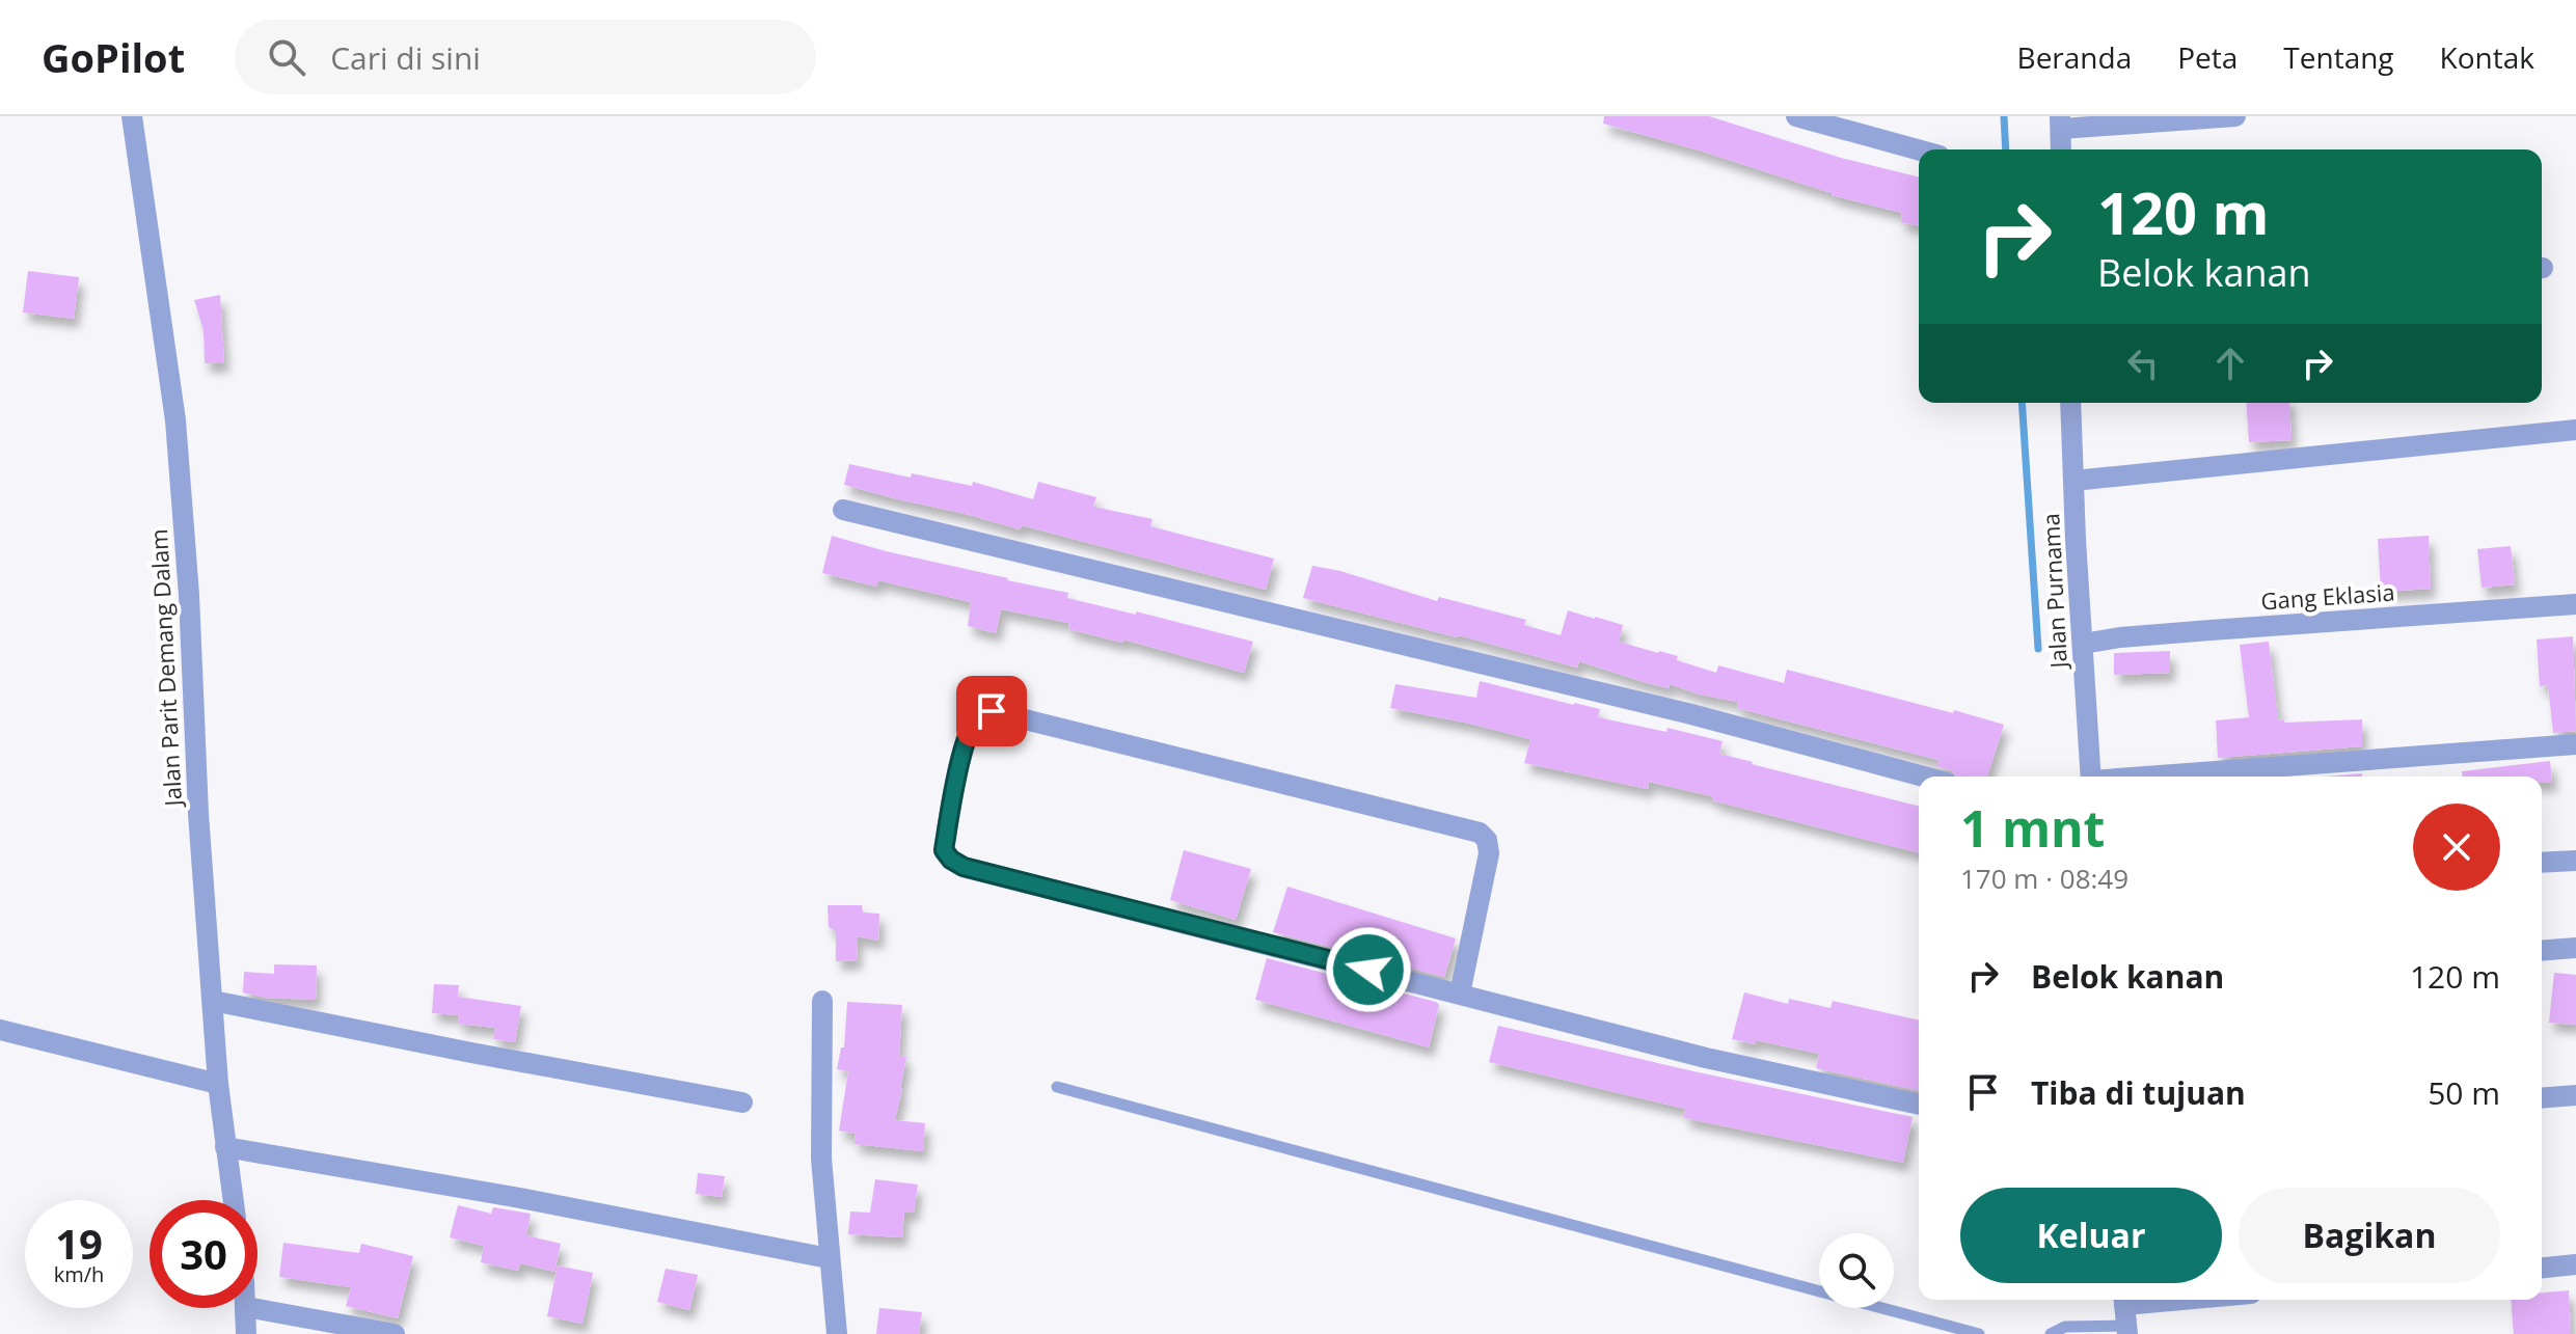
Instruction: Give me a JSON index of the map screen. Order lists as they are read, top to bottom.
{
  "streets": {
    "street": ["Jalan Purnama", "Gang Eklasia", "Jalan Parit Demang Dalam"]
  },
  "crossings": [
    ["Jalan Purnama", "Gang Eklasia"]
  ],
  "page": {
    "header": "GoPilot",
    "search": "Cari di sini",
    "nav": [
      "Beranda",
      "Peta",
      "Tentang",
      "Kontak"
    ],
    "turn": ["120 m", "Belok kanan"],
    "heading": ["1 mnt", "170 m · 08:49"],
    "list": [
      {
        "name": "Belok kanan",
        "value": "120 m"
      },
      {
        "name": "Tiba di tujuan",
        "value": "50 m"
      }
    ],
    "buttons": ["Keluar", "Bagikan"],
    "speed": "19 km/h",
    "limit": "30"
  }
}
